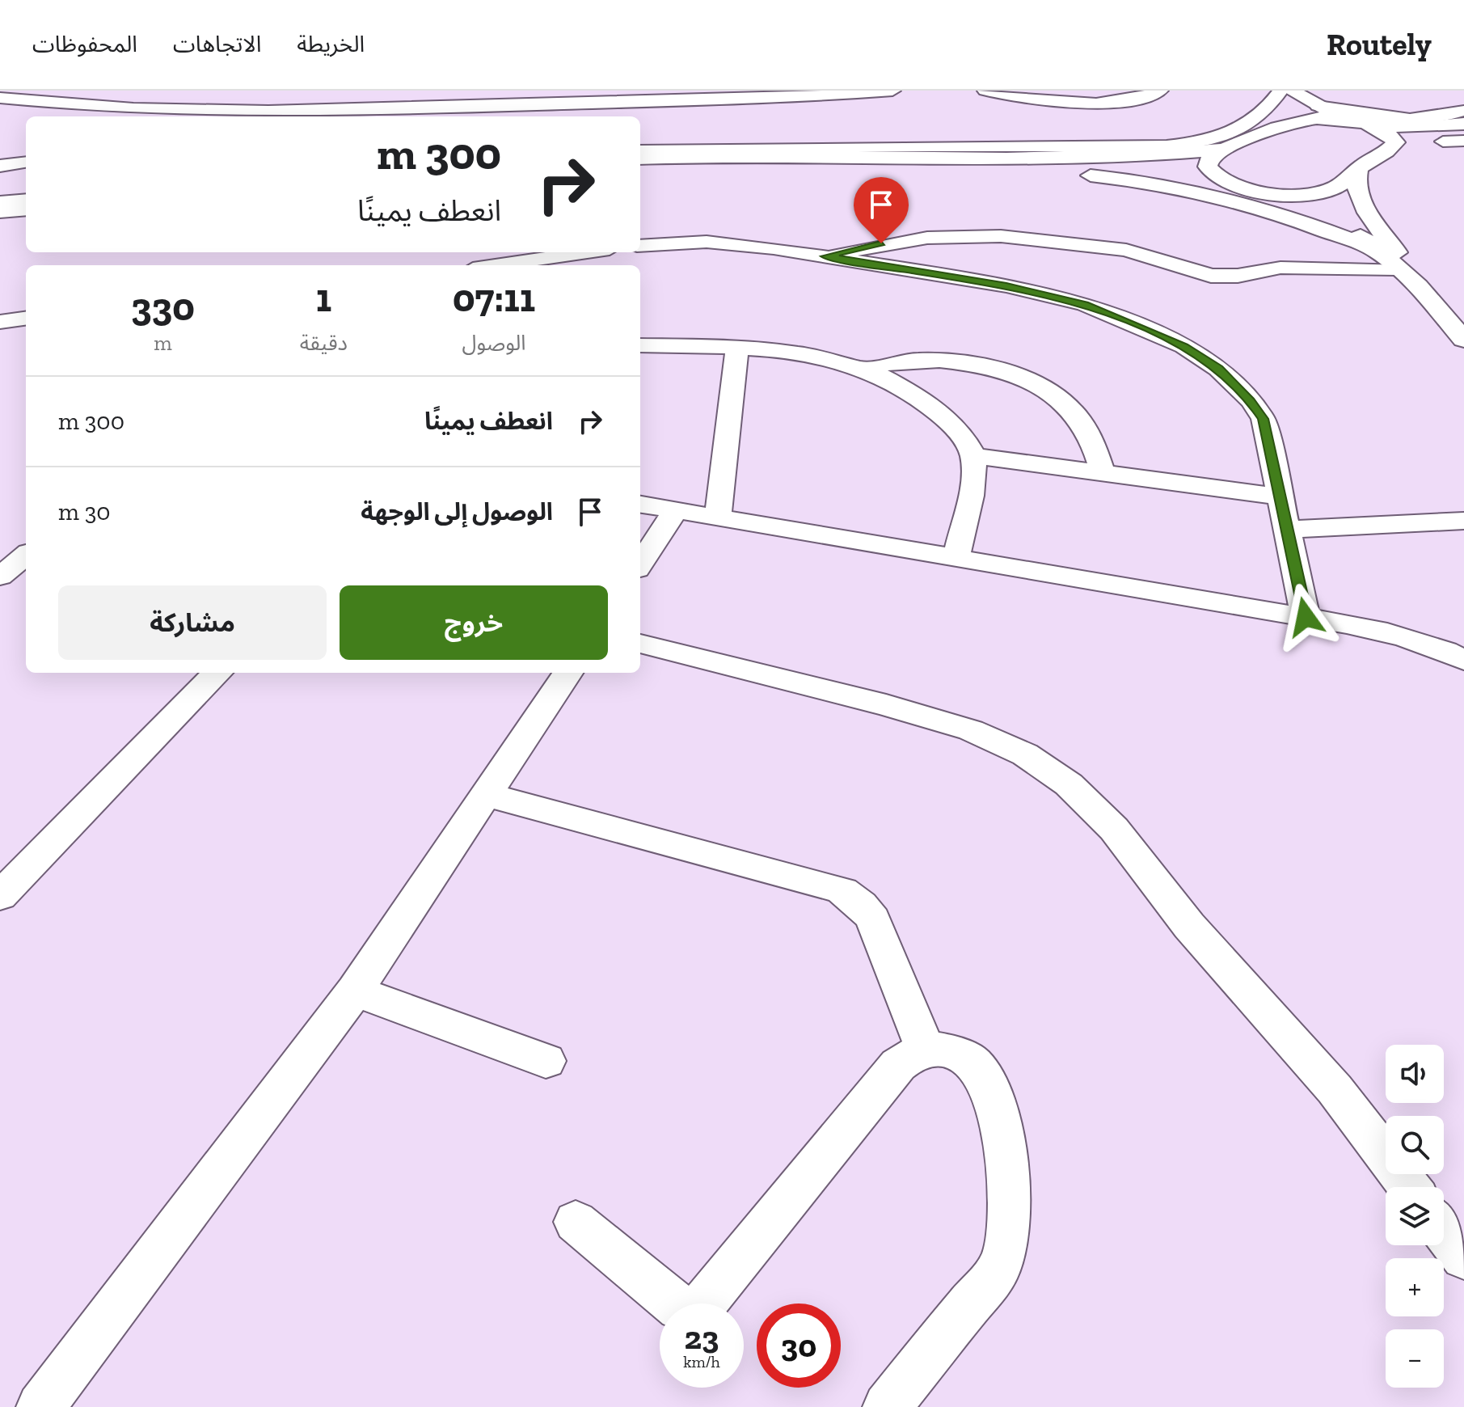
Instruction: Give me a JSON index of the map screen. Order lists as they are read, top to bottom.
{
  "page": {
    "header": "Routely",
    "nav": ["الخريطة", "الاتجاهات", "المحفوظات"],
    "turn": ["300 m", "انعطف يمينًا"],
    "eta": [
      "07:11",
      "الوصول",
      "1",
      "دقيقة",
      "330",
      "m"
    ],
    "list": [
      {
        "name": "انعطف يمينًا",
        "value": "300 m"
      },
      {
        "name": "الوصول إلى الوجهة",
        "value": "30 m"
      }
    ],
    "buttons": ["خروج", "مشاركة"],
    "map_buttons": ["+", "−"],
    "speed": "23 km/h",
    "limit": "30"
  }
}
